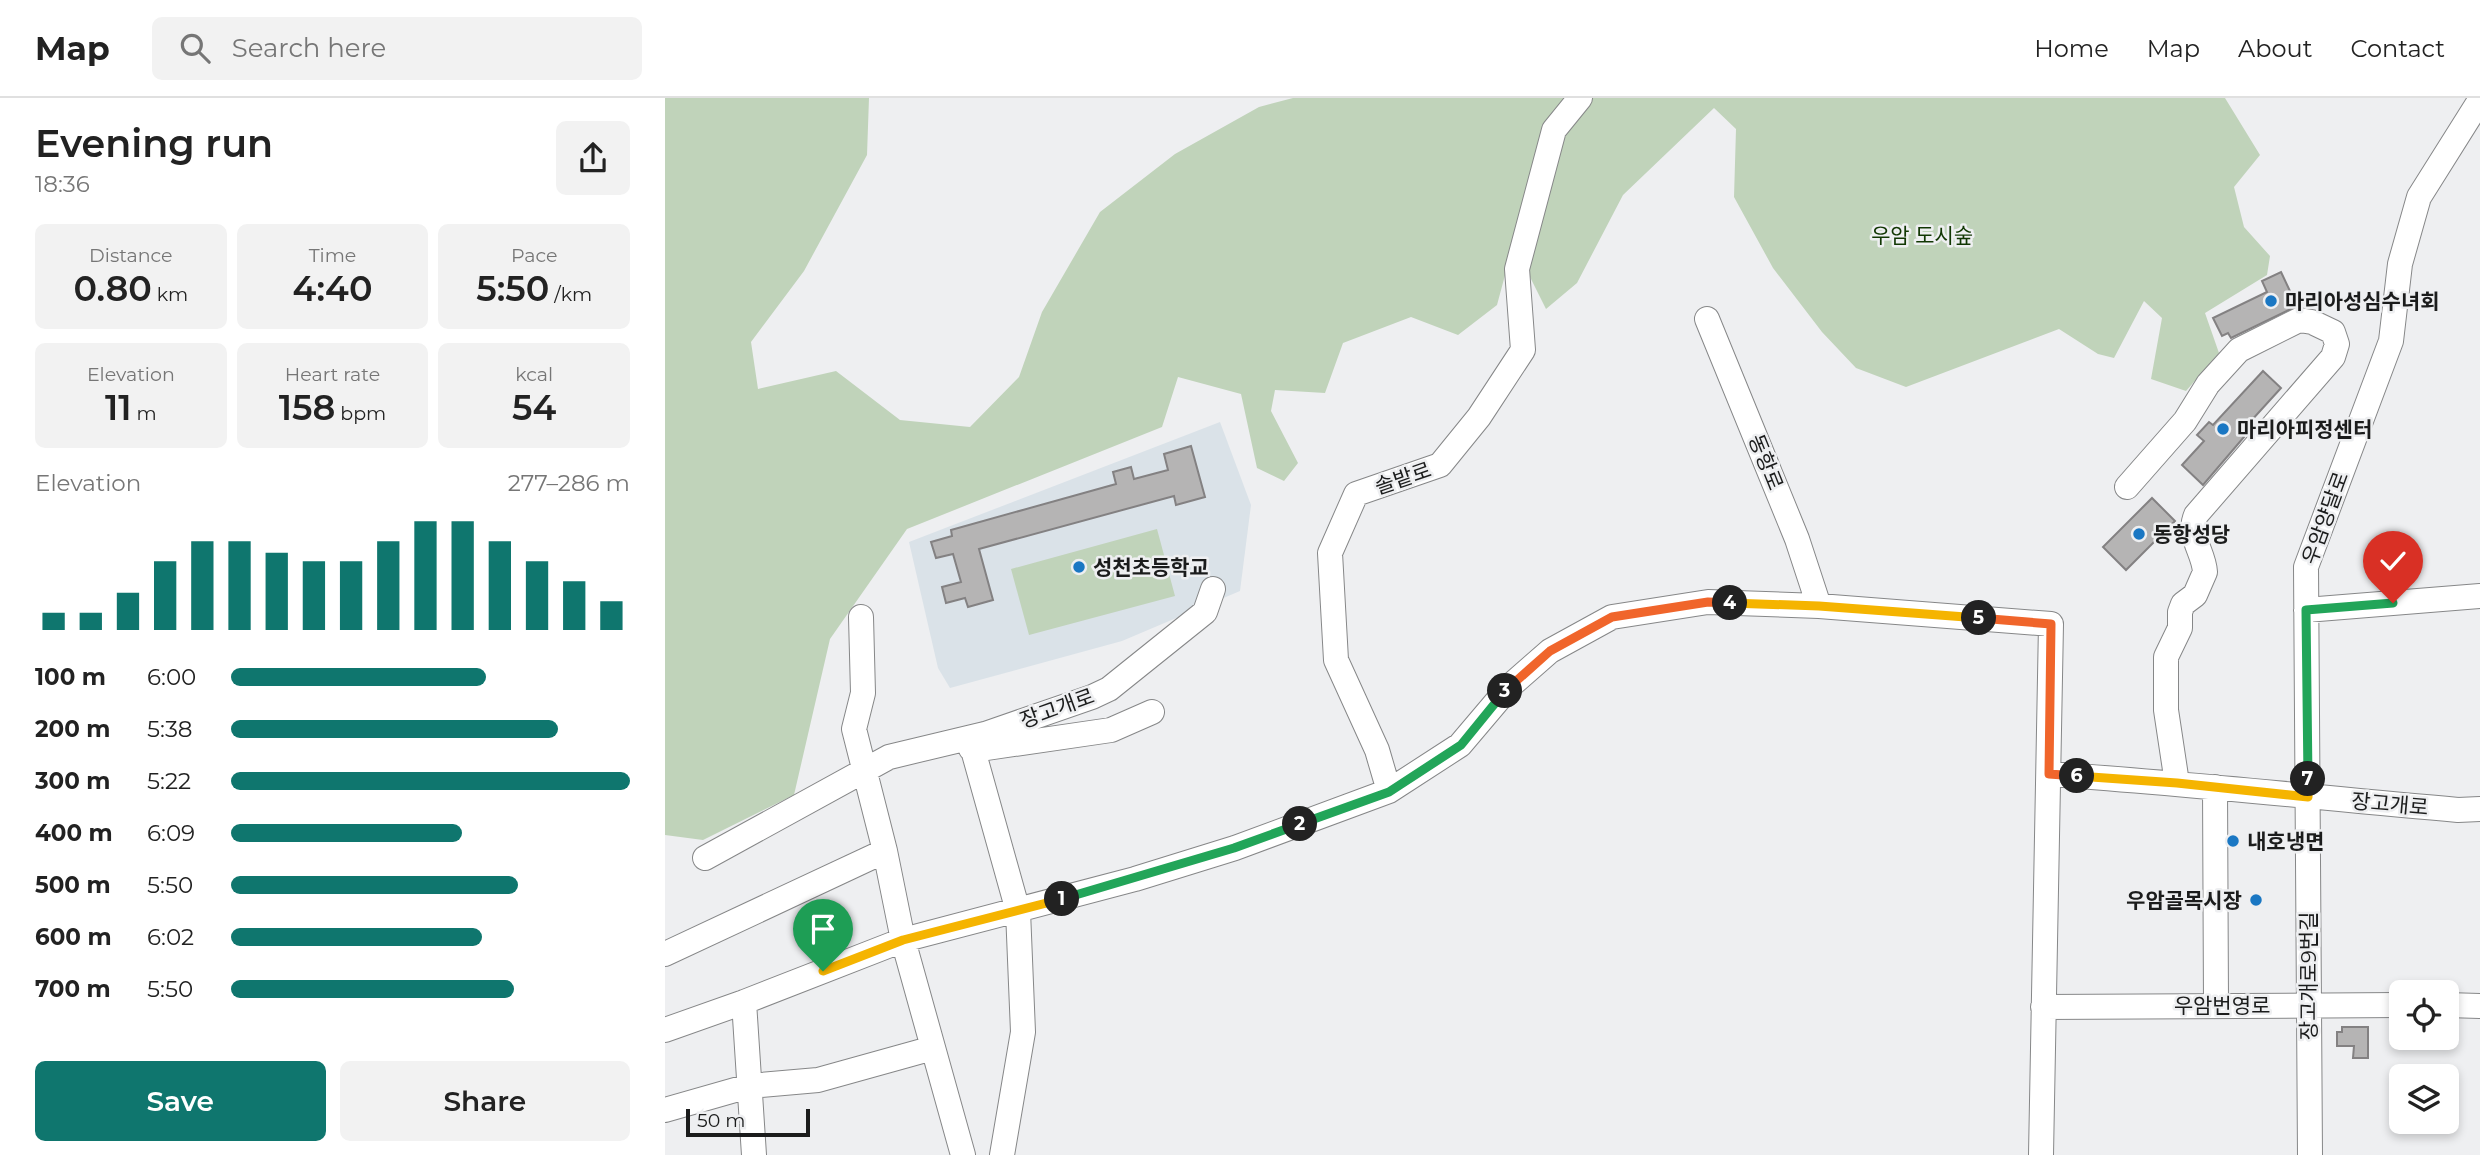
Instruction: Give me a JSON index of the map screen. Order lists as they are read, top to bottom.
{
  "streets": {
    "street": [
      "동항로",
      "솔밭로",
      "우암양달로",
      "장고개로",
      "장고개로9번길",
      "우암번영로"
    ]
  },
  "crossings": [
    ["우암양달로", "장고개로"],
    ["우암양달로", "장고개로9번길"],
    ["장고개로", "장고개로9번길"],
    ["장고개로9번길", "우암번영로"]
  ],
  "parks": ["우암 도시숲"],
  "places": [
    "마리아성심수녀회",
    "마리아피정센터",
    "동항성당",
    "성천초등학교",
    "내호냉면",
    "우암골목시장"
  ],
  "scale_bar": "50 m",
  "page": {
    "header": "Map",
    "search": "Search here",
    "nav": [
      "Home",
      "Map",
      "About",
      "Contact"
    ],
    "heading": ["Evening run", "18:36"],
    "stats": [
      ["Distance", "0.80 km"],
      ["Time", "4:40"],
      ["Pace", "5:50 /km"],
      ["Elevation", "11 m"],
      ["Heart rate", "158 bpm"],
      ["kcal", "54"]
    ],
    "chart": ["Elevation", "277–286 m"],
    "pins": [
      "4",
      "5",
      "3",
      "6",
      "7",
      "2",
      "1"
    ],
    "list": [
      {
        "name": "100 m",
        "note": "6:00"
      },
      {
        "name": "200 m",
        "note": "5:38"
      },
      {
        "name": "300 m",
        "note": "5:22"
      },
      {
        "name": "400 m",
        "note": "6:09"
      },
      {
        "name": "500 m",
        "note": "5:50"
      },
      {
        "name": "600 m",
        "note": "6:02"
      },
      {
        "name": "700 m",
        "note": "5:50"
      }
    ],
    "buttons": ["Save", "Share"],
    "scale": "50 m"
  }
}
